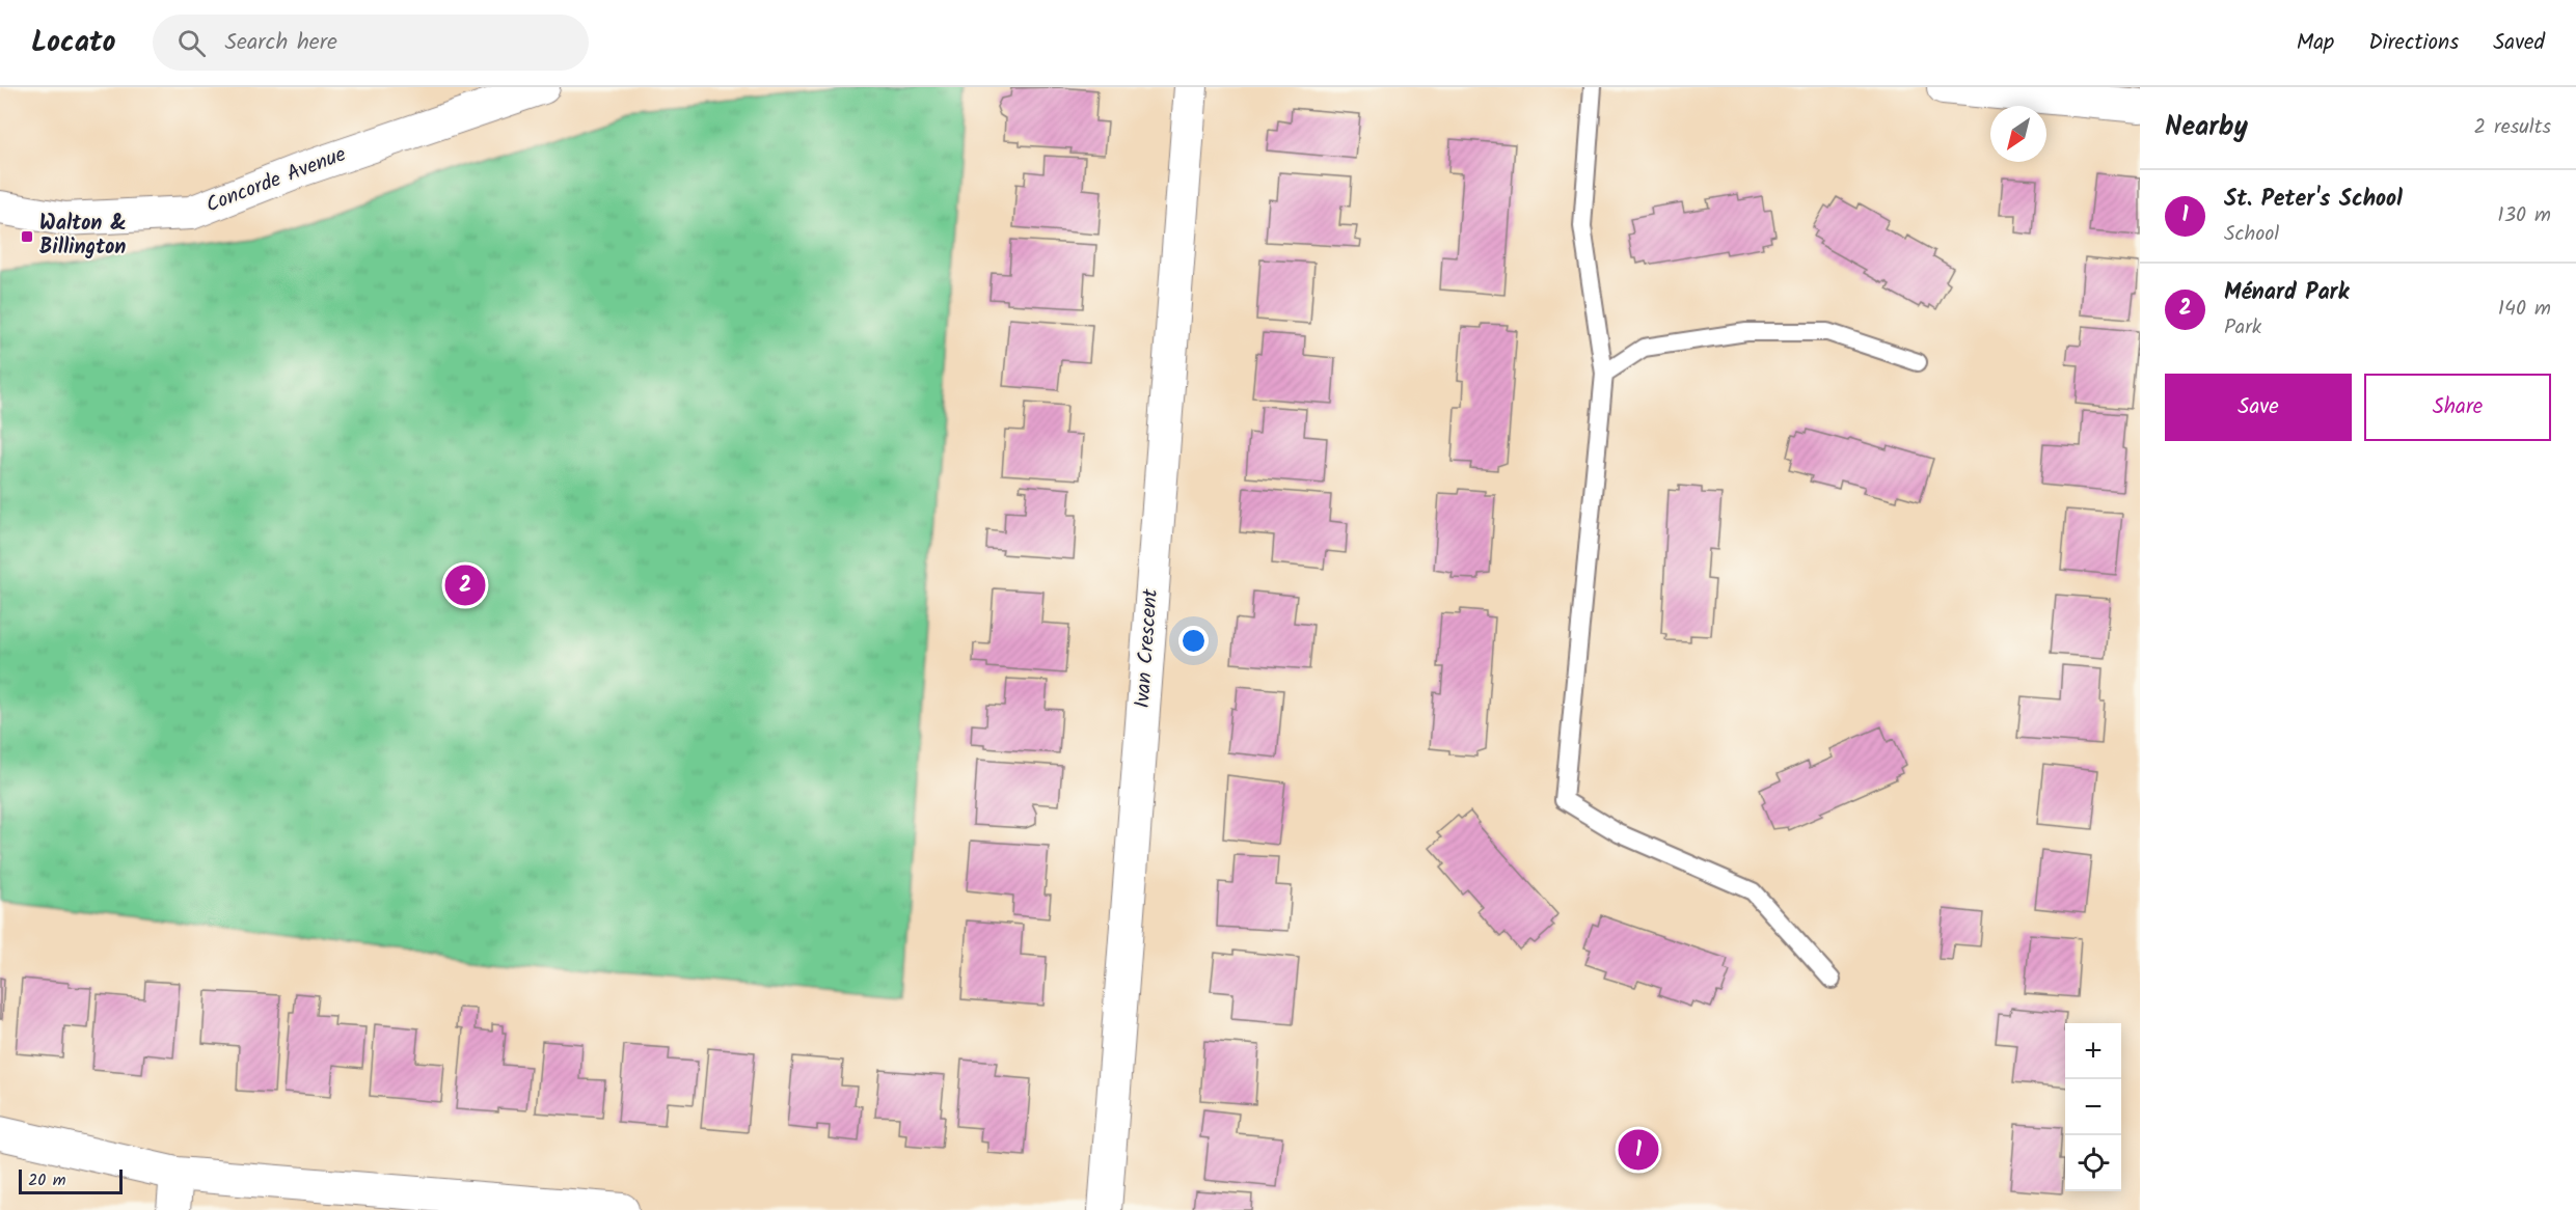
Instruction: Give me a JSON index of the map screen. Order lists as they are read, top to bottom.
{
  "streets": {
    "street": ["Concorde Avenue", "Ivan Crescent"]
  },
  "places": {
    "transit": ["Walton & Billington"]
  },
  "scale_bar": "20 m",
  "north": "bottom left",
  "page": {
    "header": "Locato",
    "search": "Search here",
    "nav": ["Map", "Directions", "Saved"],
    "heading": ["Nearby", "2 results"],
    "list": [
      {
        "mark": "1",
        "name": "St. Peter's School",
        "note": "School",
        "value": "130 m"
      },
      {
        "mark": "2",
        "name": "Ménard Park",
        "note": "Park",
        "value": "140 m"
      }
    ],
    "buttons": ["Save", "Share"],
    "pins": ["2", "1"],
    "map_buttons": ["+", "−"],
    "scale": "20 m"
  }
}
